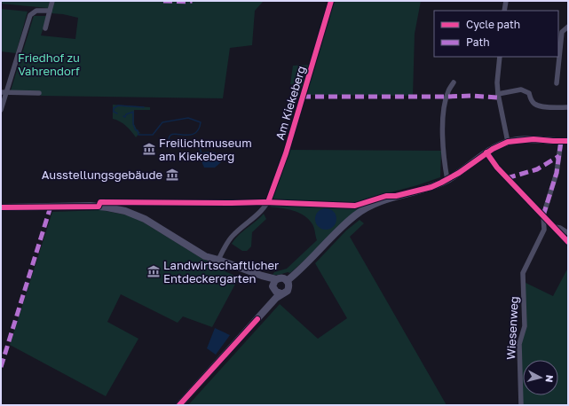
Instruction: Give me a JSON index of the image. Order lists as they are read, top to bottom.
{
  "streets": {
    "street": ["Am Kiekeberg", "Wiesenweg"]
  },
  "parks": ["Friedhof zu Vahrendorf"],
  "places": {
    "museum": ["Freilichtmuseum am Kiekeberg", "Ausstellungsgebäude", "Landwirtschaftlicher Entdeckergarten"]
  },
  "legend": ["Cycle path", "Path"],
  "north": "right"
}
